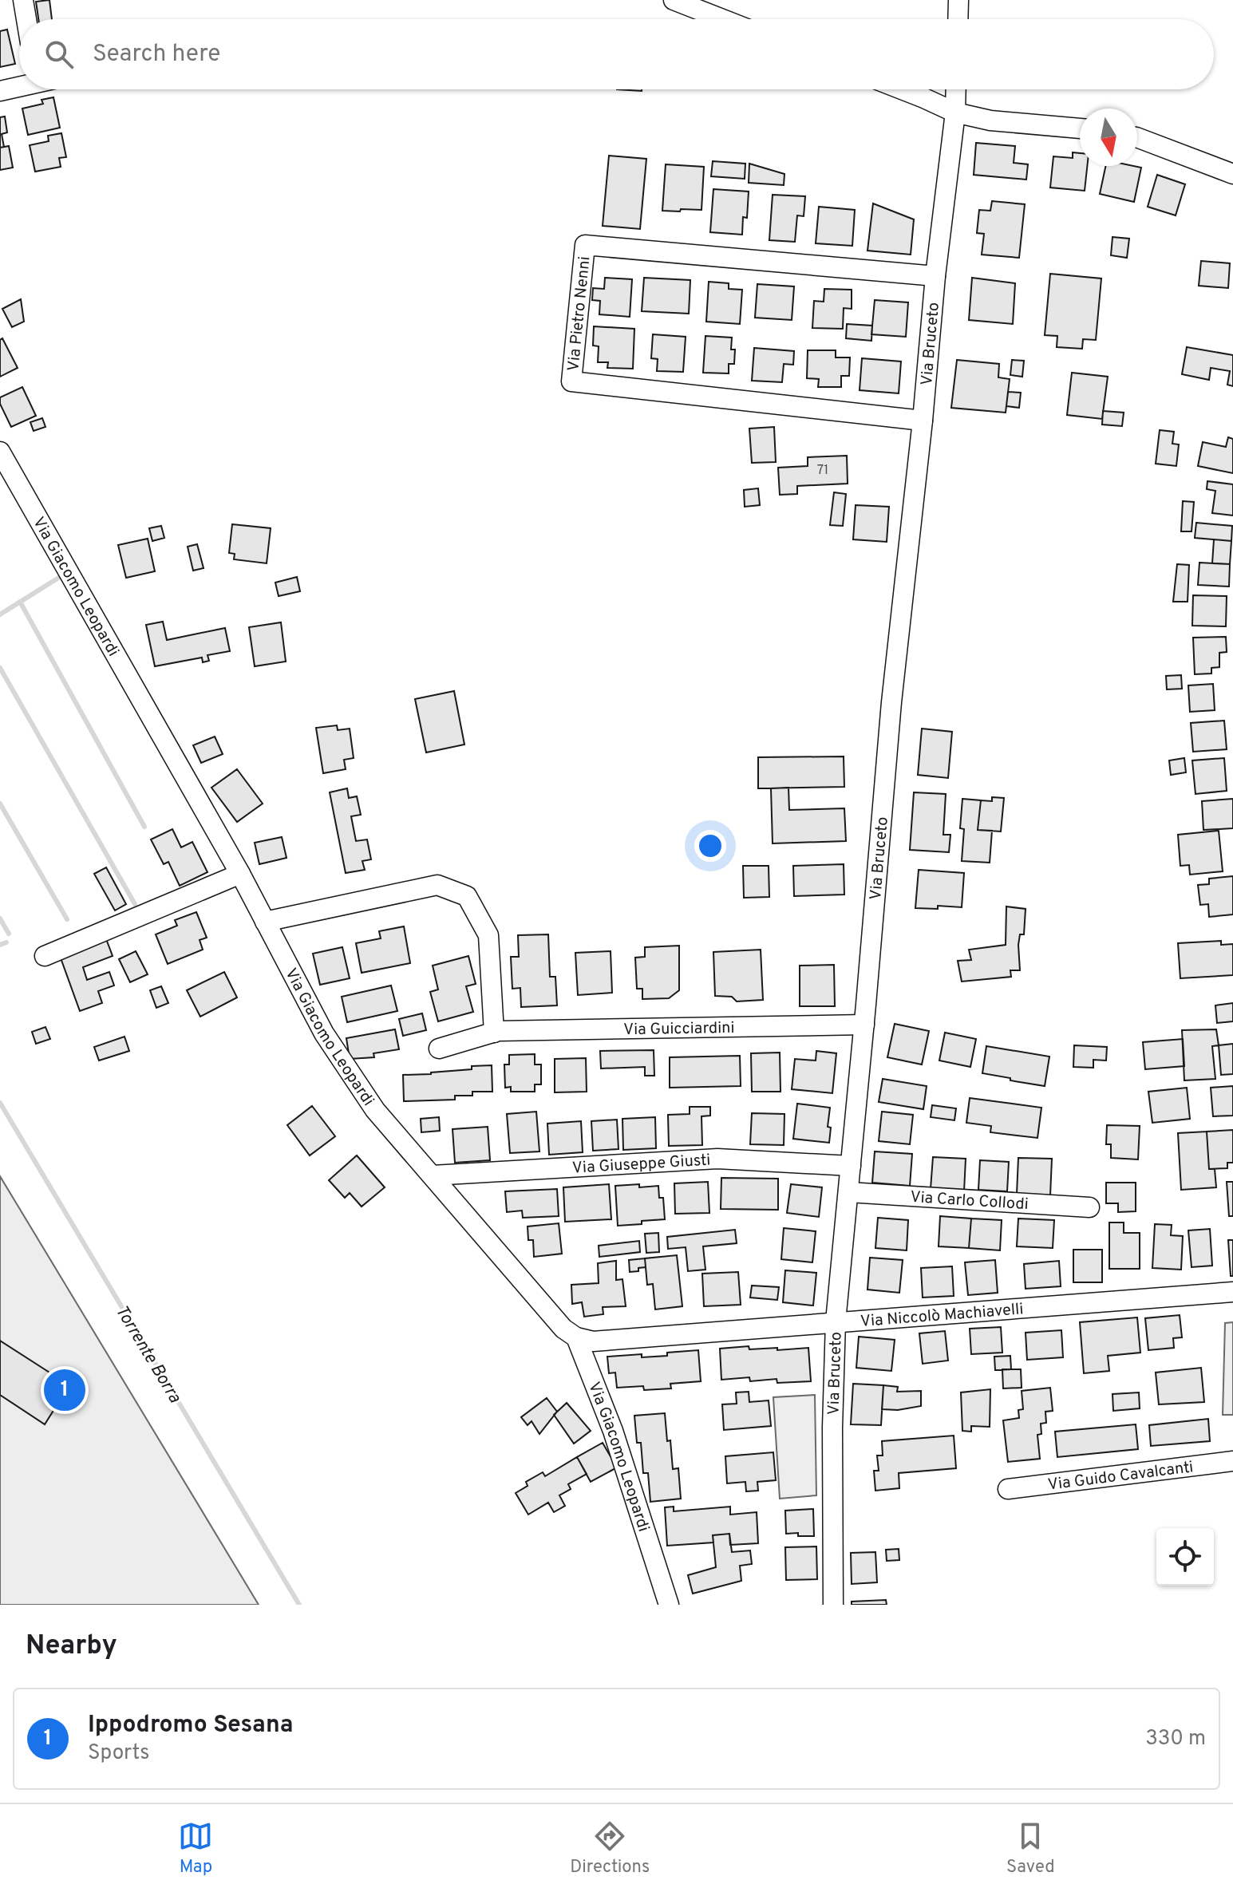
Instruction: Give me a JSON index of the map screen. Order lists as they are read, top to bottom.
{
  "streets": {
    "street": [
      "Via Pietro Nenni",
      "Via Bruceto",
      "Via Giacomo Leopardi",
      "Via Guicciardini",
      "Via Giuseppe Giusti",
      "Via Carlo Collodi",
      "Via Niccolò Machiavelli",
      "Via Guido Cavalcanti"
    ]
  },
  "crossings": [
    ["Via Pietro Nenni", "Via Bruceto"],
    ["Via Bruceto", "Via Guicciardini"],
    ["Via Bruceto", "Via Giuseppe Giusti"],
    ["Via Bruceto", "Via Carlo Collodi"],
    ["Via Bruceto", "Via Niccolò Machiavelli"],
    ["Via Giacomo Leopardi", "Via Giuseppe Giusti"],
    ["Via Giacomo Leopardi", "Via Niccolò Machiavelli"]
  ],
  "water": ["Torrente Borra"],
  "house_numbers": ["71"],
  "north": "bottom",
  "page": {
    "search": "Search here",
    "pins": "1",
    "heading": "Nearby",
    "list": [
      {
        "mark": "1",
        "name": "Ippodromo Sesana",
        "note": "Sports",
        "value": "330 m"
      }
    ],
    "nav": ["Map", "Directions", "Saved"]
  }
}
